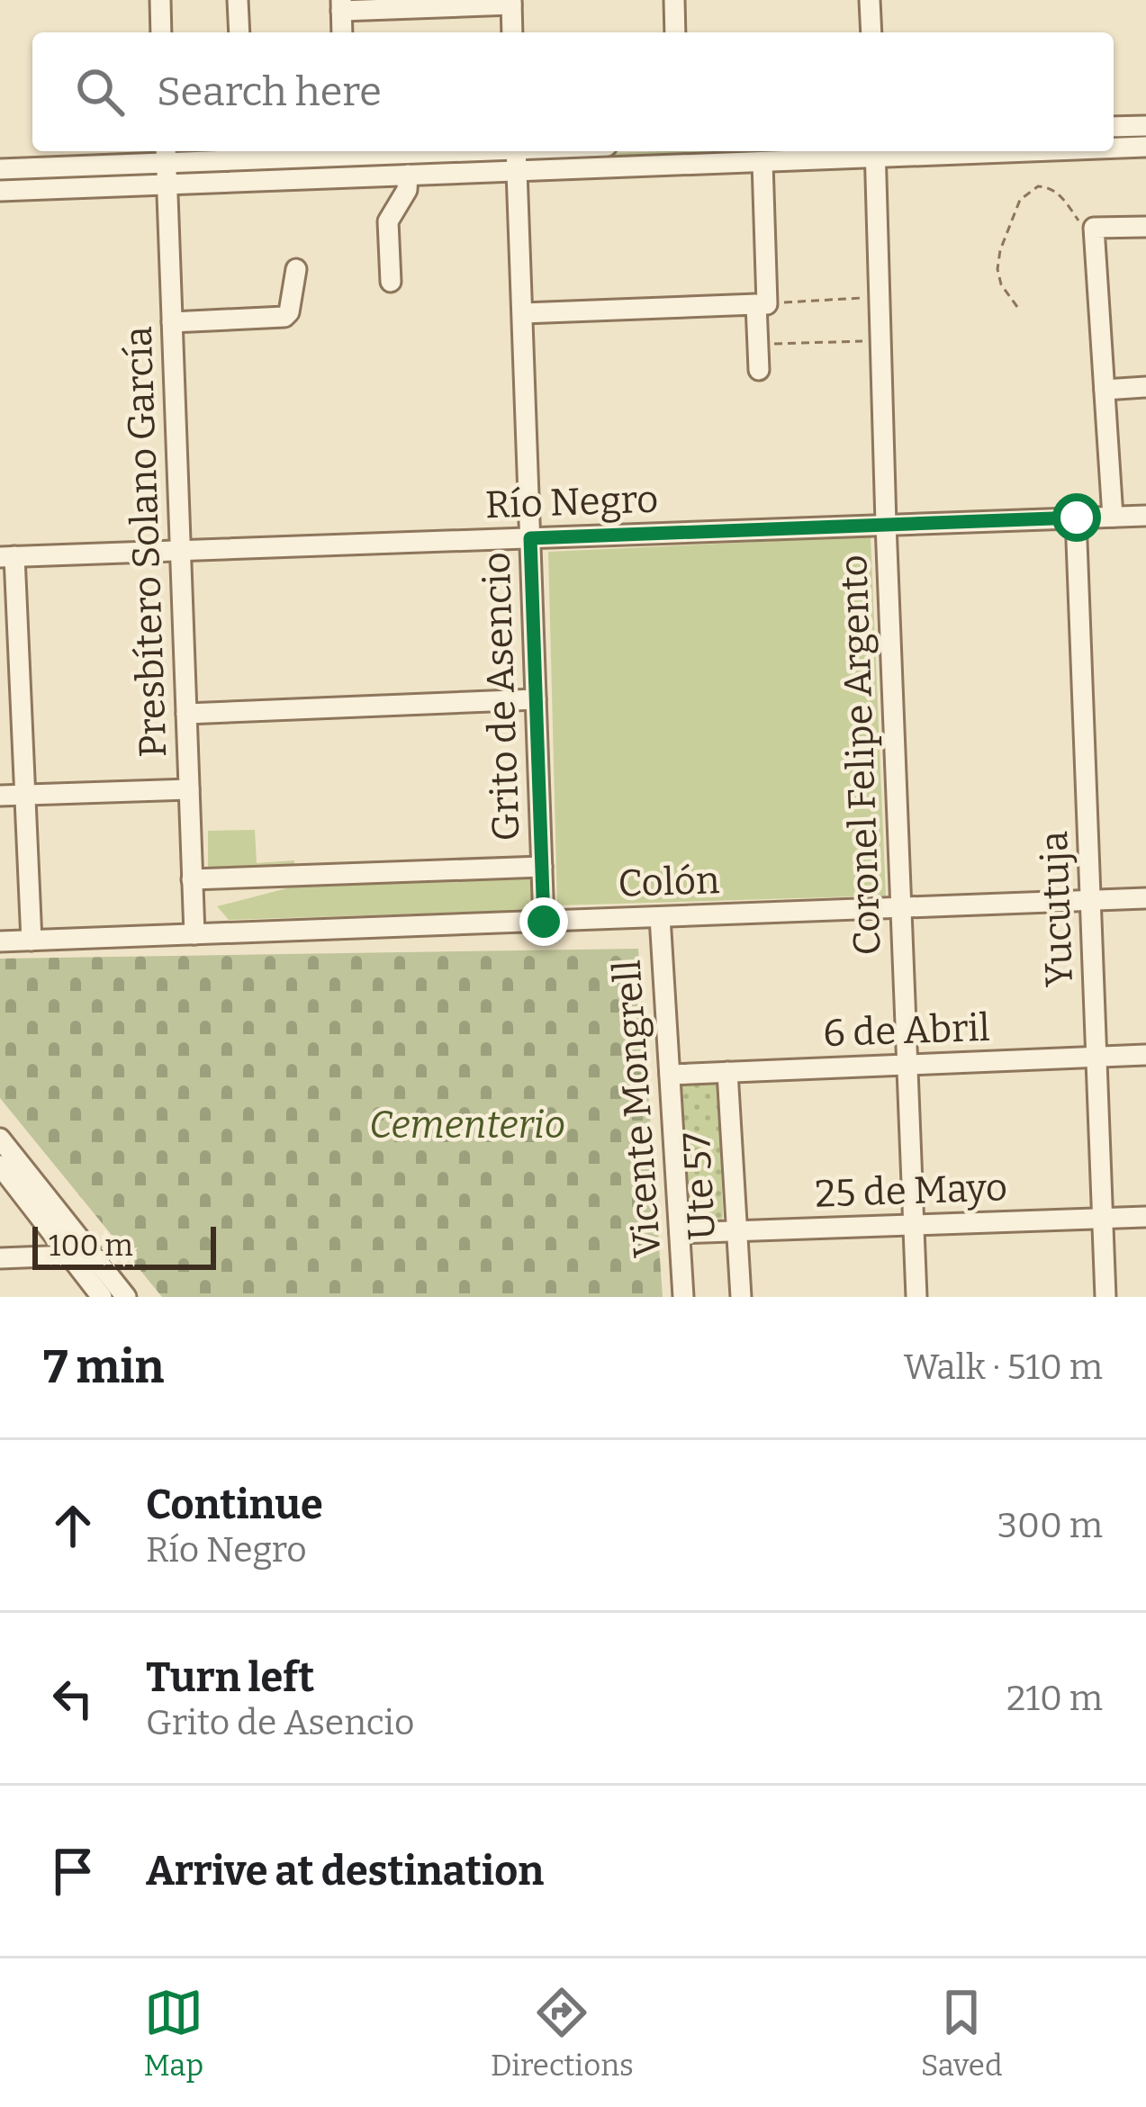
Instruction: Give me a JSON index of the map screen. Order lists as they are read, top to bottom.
{
  "streets": {
    "street": [
      "Río Negro",
      "Presbítero Solano García",
      "Grito de Asencio",
      "Coronel Felipe Argento",
      "Colón",
      "Yucutuja",
      "6 de Abril",
      "Vicente Mongrell",
      "Ute 57",
      "25 de Mayo"
    ]
  },
  "crossings": [
    ["Río Negro", "Presbítero Solano García"],
    ["Río Negro", "Grito de Asencio"],
    ["Río Negro", "Coronel Felipe Argento"],
    ["Río Negro", "Yucutuja"],
    ["Presbítero Solano García", "Colón"],
    ["Grito de Asencio", "Colón"],
    ["Coronel Felipe Argento", "Colón"],
    ["Coronel Felipe Argento", "6 de Abril"],
    ["Coronel Felipe Argento", "25 de Mayo"],
    ["Colón", "Yucutuja"],
    ["Colón", "Vicente Mongrell"],
    ["Yucutuja", "6 de Abril"],
    ["Yucutuja", "25 de Mayo"],
    ["6 de Abril", "Vicente Mongrell"],
    ["6 de Abril", "Ute 57"],
    ["Vicente Mongrell", "25 de Mayo"],
    ["Ute 57", "25 de Mayo"]
  ],
  "parks": ["Cementerio"],
  "scale_bar": "100 m",
  "page": {
    "search": "Search here",
    "scale": "100 m",
    "heading": ["7 min", "Walk · 510 m"],
    "list": [
      ["Continue", "Río Negro", "300 m"],
      ["Turn left", "Grito de Asencio", "210 m"],
      "Arrive at destination"
    ],
    "nav": ["Map", "Directions", "Saved"]
  }
}
